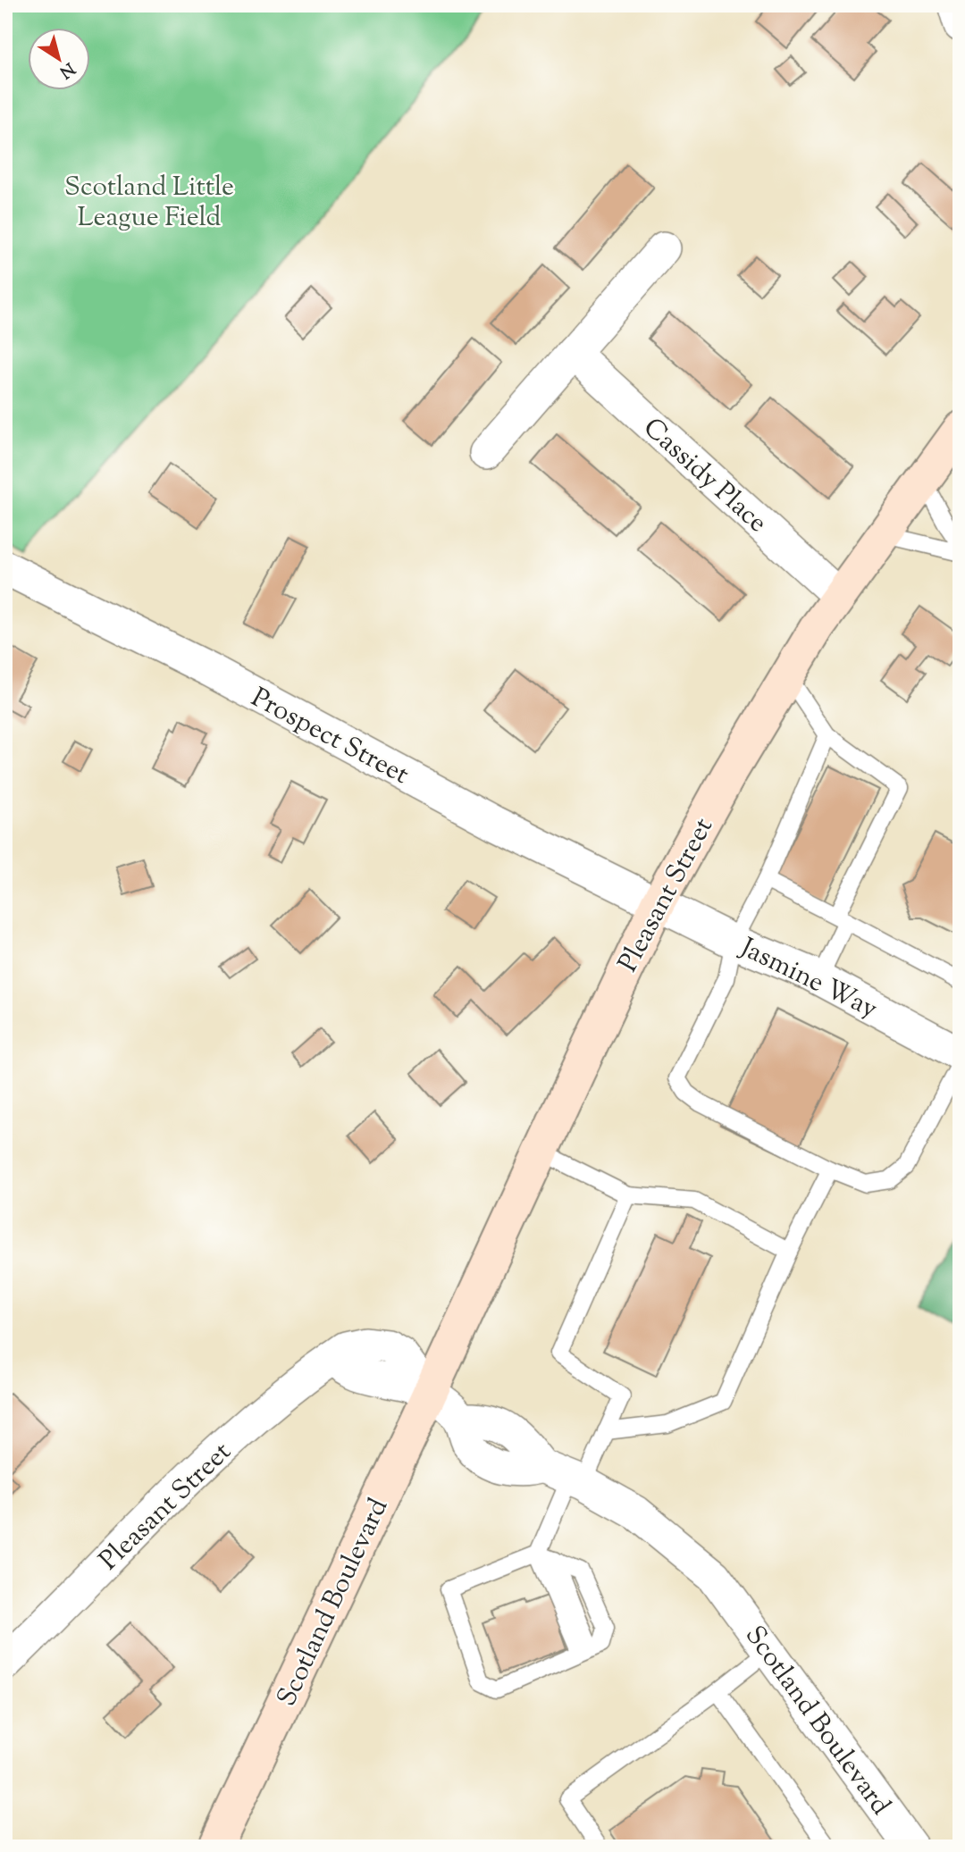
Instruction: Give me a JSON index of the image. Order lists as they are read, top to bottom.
{
  "streets": {
    "main road": ["Pleasant Street", "Scotland Boulevard"],
    "street": ["Cassidy Place", "Prospect Street", "Jasmine Way"]
  },
  "crossings": [
    ["Cassidy Place", "Pleasant Street"],
    ["Prospect Street", "Pleasant Street"],
    ["Prospect Street", "Jasmine Way"],
    ["Pleasant Street", "Jasmine Way"],
    ["Pleasant Street", "Scotland Boulevard"]
  ],
  "parks": ["Scotland Little League Field"],
  "north": "bottom right"
}
